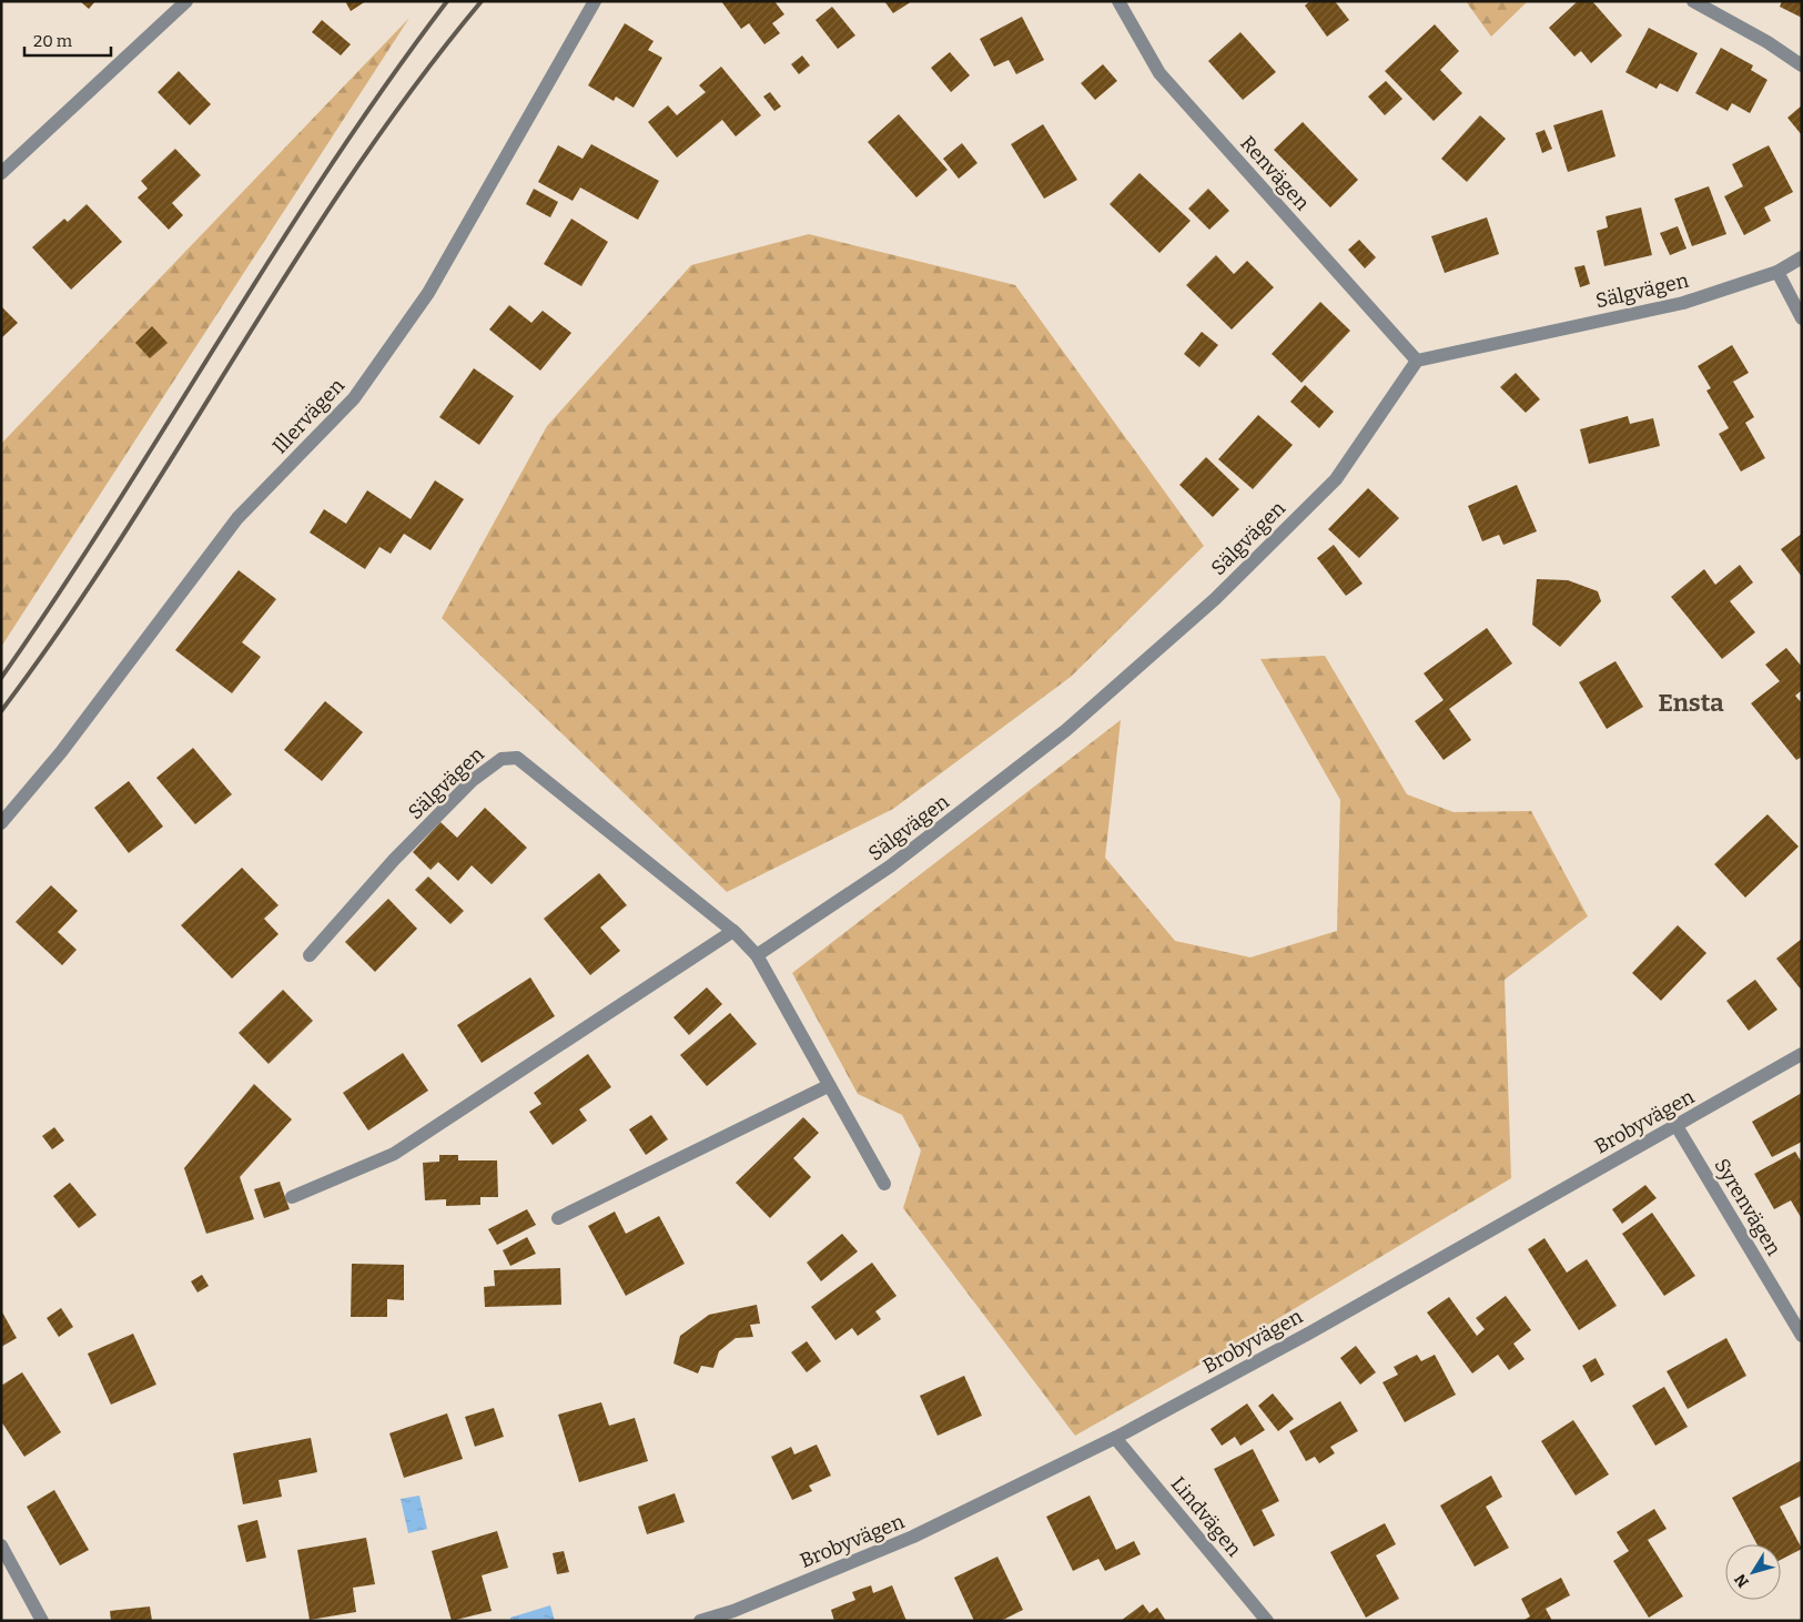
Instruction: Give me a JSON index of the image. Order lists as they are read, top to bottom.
{
  "streets": {
    "street": [
      "Renvägen",
      "Sälgvägen",
      "Illervägen",
      "Brobyvägen",
      "Syrenvägen",
      "Lindvägen"
    ]
  },
  "crossings": [
    ["Renvägen", "Sälgvägen"],
    ["Brobyvägen", "Syrenvägen"],
    ["Brobyvägen", "Lindvägen"]
  ],
  "districts": ["Ensta"],
  "scale_bar": "20 m",
  "north": "bottom left"
}
